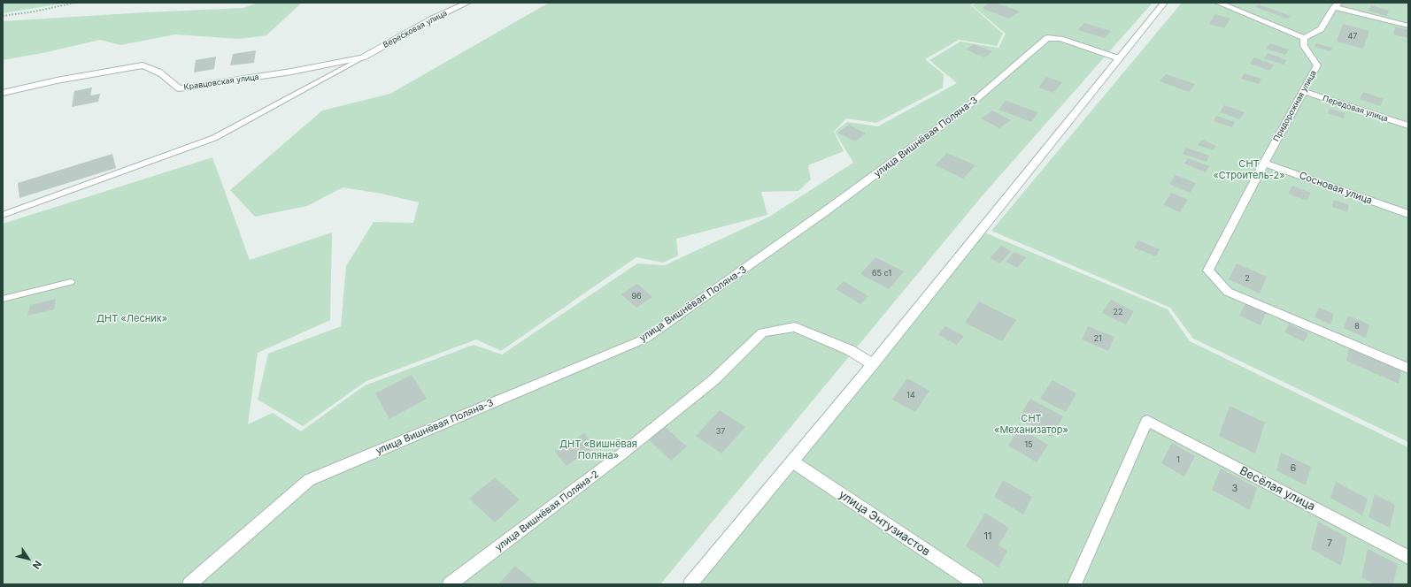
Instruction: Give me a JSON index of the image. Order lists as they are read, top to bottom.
{
  "streets": {
    "street": [
      "Вересковая улица",
      "Кравцовская улица",
      "Придорожная улица",
      "Передовая улица",
      "улица Вишнёвая Поляна-3",
      "Сосновая улица",
      "Весёлая улица",
      "улица Вишнёвая Поляна-2",
      "улица Энтузиастов"
    ]
  },
  "crossings": [
    ["Вересковая улица", "Кравцовская улица"],
    ["Придорожная улица", "Передовая улица"],
    ["Придорожная улица", "Сосновая улица"]
  ],
  "parks": [
    "СНТ «Строитель-2»",
    "ДНТ «Лесник»",
    "СНТ «Механизатор»",
    "ДНТ «Вишнёвая Поляна»"
  ],
  "house_numbers": [
    "47",
    "65 с1",
    "2",
    "96",
    "22",
    "8",
    "21",
    "14",
    "37",
    "15",
    "1",
    "6",
    "3",
    "11",
    "7"
  ],
  "north": "bottom right"
}
